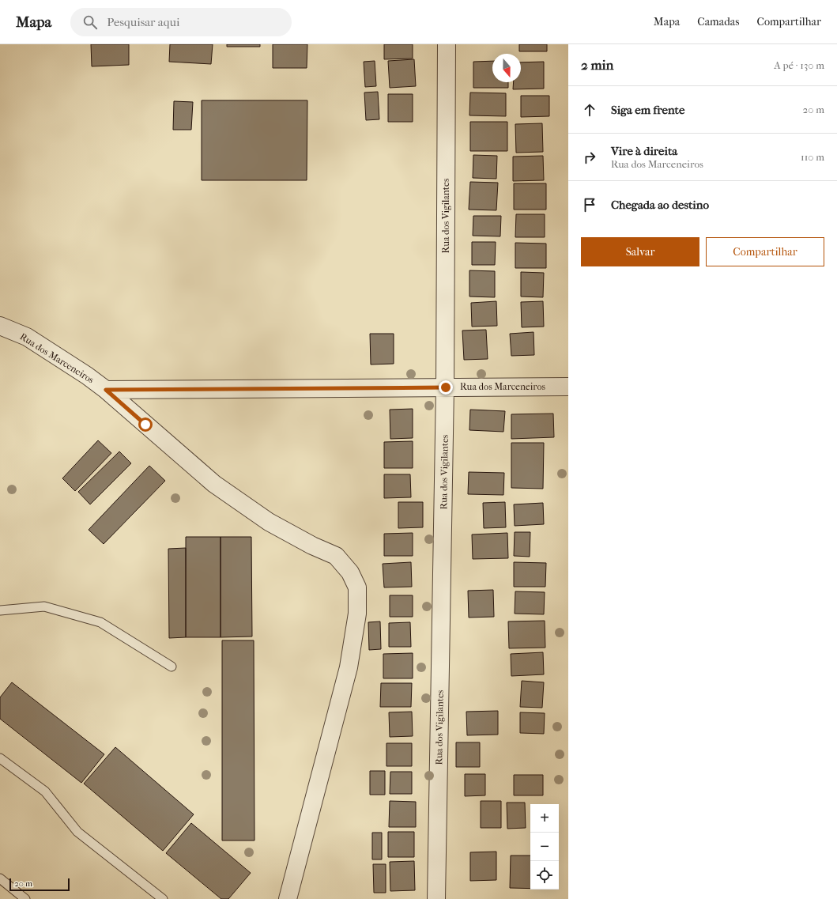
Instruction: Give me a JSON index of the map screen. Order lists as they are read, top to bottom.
{
  "streets": {
    "street": ["Rua dos Vigilantes", "Rua dos Marceneiros"]
  },
  "crossings": [
    ["Rua dos Vigilantes", "Rua dos Marceneiros"]
  ],
  "scale_bar": "20 m",
  "north": "bottom",
  "page": {
    "header": "Mapa",
    "search": "Pesquisar aqui",
    "nav": ["Mapa", "Camadas", "Compartilhar"],
    "heading": ["2 min", "A pé · 130 m"],
    "list": [
      ["Siga em frente", "20 m"],
      ["Vire à direita", "Rua dos Marceneiros", "110 m"],
      "Chegada ao destino"
    ],
    "buttons": ["Salvar", "Compartilhar"],
    "map_buttons": ["+", "−"],
    "scale": "20 m"
  }
}
